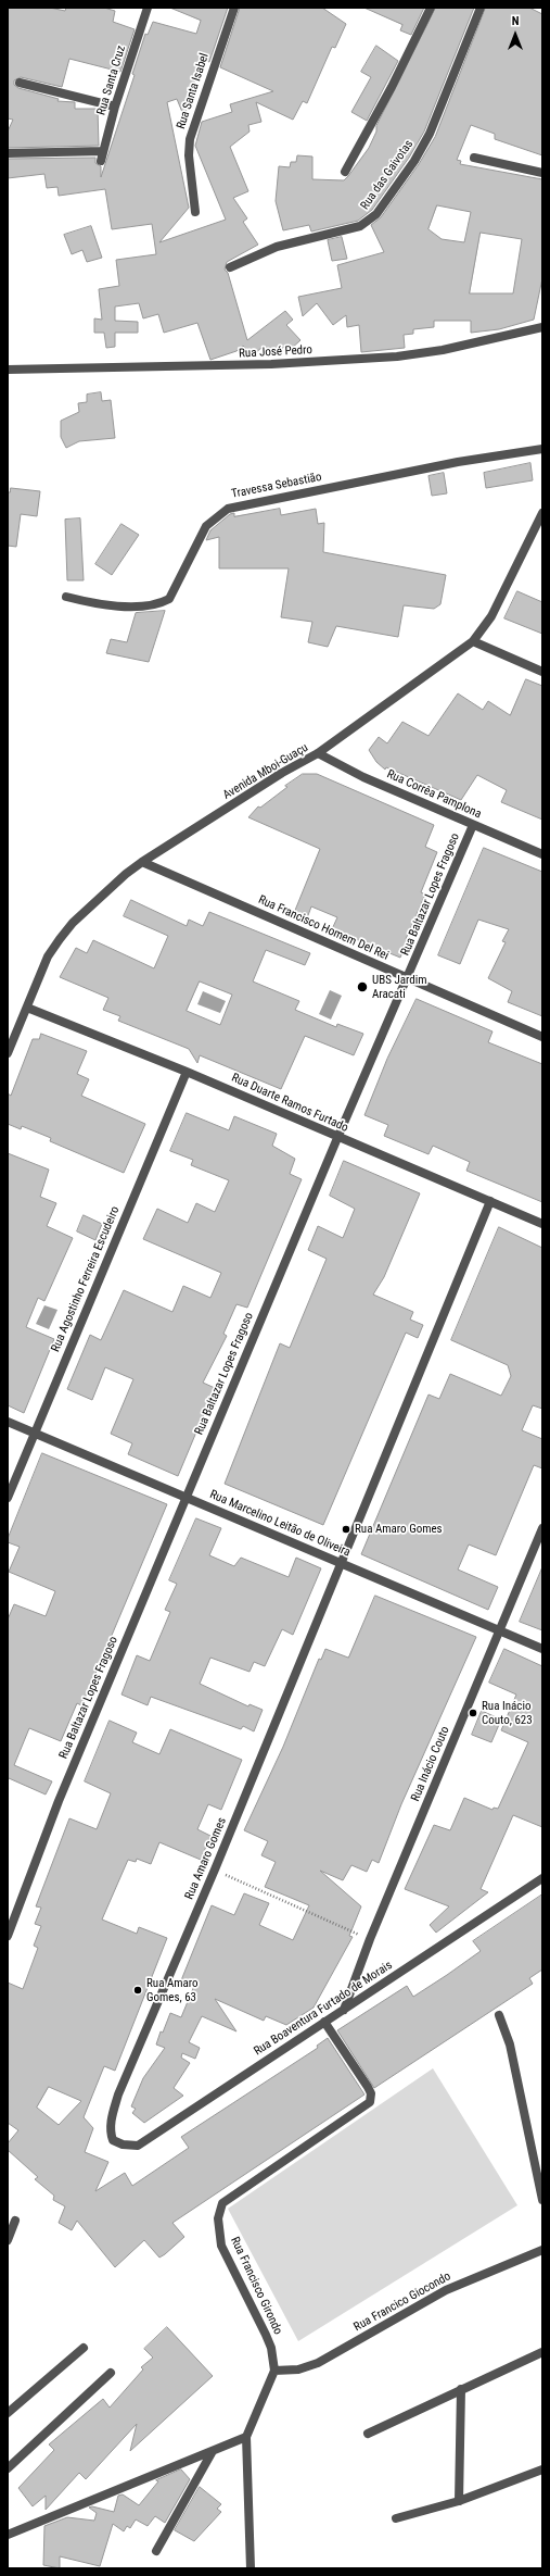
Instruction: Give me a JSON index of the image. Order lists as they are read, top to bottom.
{
  "streets": {
    "street": [
      "Rua Santa Cruz",
      "Rua Santa Isabel",
      "Rua das Gaivotas",
      "Rua José Pedro",
      "Travessa Sebastião",
      "Avenida Mboi-Guaçu",
      "Rua Corrêa Pamplona",
      "Rua Baltazar Lopes Fragoso",
      "Rua Francisco Homem Del Rei",
      "Rua Duarte Ramos Furtado",
      "Rua Agostinho Ferreira Escudeiro",
      "Rua Marcelino Leitão de Oliveira",
      "Rua Inácio Couto",
      "Rua Amaro Gomes",
      "Rua Boaventura Furtado de Morais",
      "Rua Francisco Girondo",
      "Rua Francico Giocondo"
    ]
  },
  "crossings": [
    ["Avenida Mboi-Guaçu", "Rua Corrêa Pamplona"],
    ["Avenida Mboi-Guaçu", "Rua Francisco Homem Del Rei"],
    ["Avenida Mboi-Guaçu", "Rua Duarte Ramos Furtado"],
    ["Rua Corrêa Pamplona", "Rua Baltazar Lopes Fragoso"],
    ["Rua Baltazar Lopes Fragoso", "Rua Francisco Homem Del Rei"],
    ["Rua Baltazar Lopes Fragoso", "Rua Duarte Ramos Furtado"],
    ["Rua Baltazar Lopes Fragoso", "Rua Marcelino Leitão de Oliveira"],
    ["Rua Duarte Ramos Furtado", "Rua Agostinho Ferreira Escudeiro"],
    ["Rua Duarte Ramos Furtado", "Rua Amaro Gomes"],
    ["Rua Agostinho Ferreira Escudeiro", "Rua Marcelino Leitão de Oliveira"],
    ["Rua Marcelino Leitão de Oliveira", "Rua Inácio Couto"],
    ["Rua Marcelino Leitão de Oliveira", "Rua Amaro Gomes"],
    ["Rua Inácio Couto", "Rua Boaventura Furtado de Morais"],
    ["Rua Amaro Gomes", "Rua Boaventura Furtado de Morais"],
    ["Rua Boaventura Furtado de Morais", "Rua Francisco Girondo"],
    ["Rua Francisco Girondo", "Rua Francico Giocondo"]
  ],
  "places": [
    "UBS Jardim Aracati",
    "Rua Amaro Gomes",
    "Rua Inácio Couto, 623",
    "Rua Amaro Gomes, 63"
  ],
  "north": "top"
}
